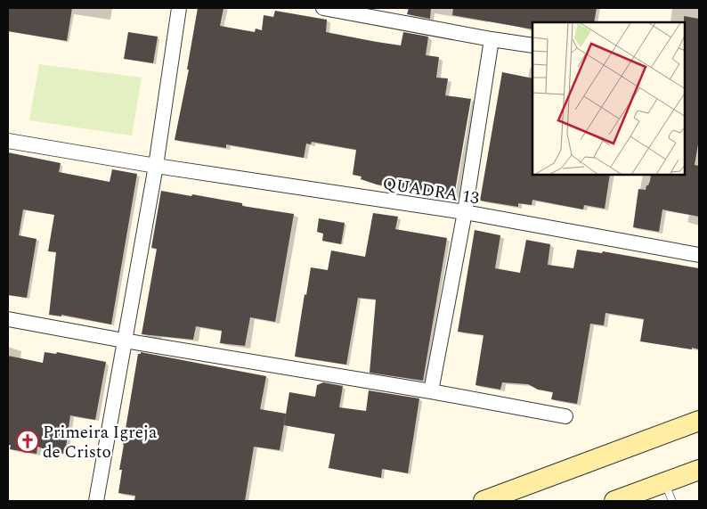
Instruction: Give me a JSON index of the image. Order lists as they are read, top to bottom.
{
  "streets": {
    "street": ["QUADRA 13"]
  },
  "places": {
    "church": ["Primeira Igreja de Cristo"]
  }
}
